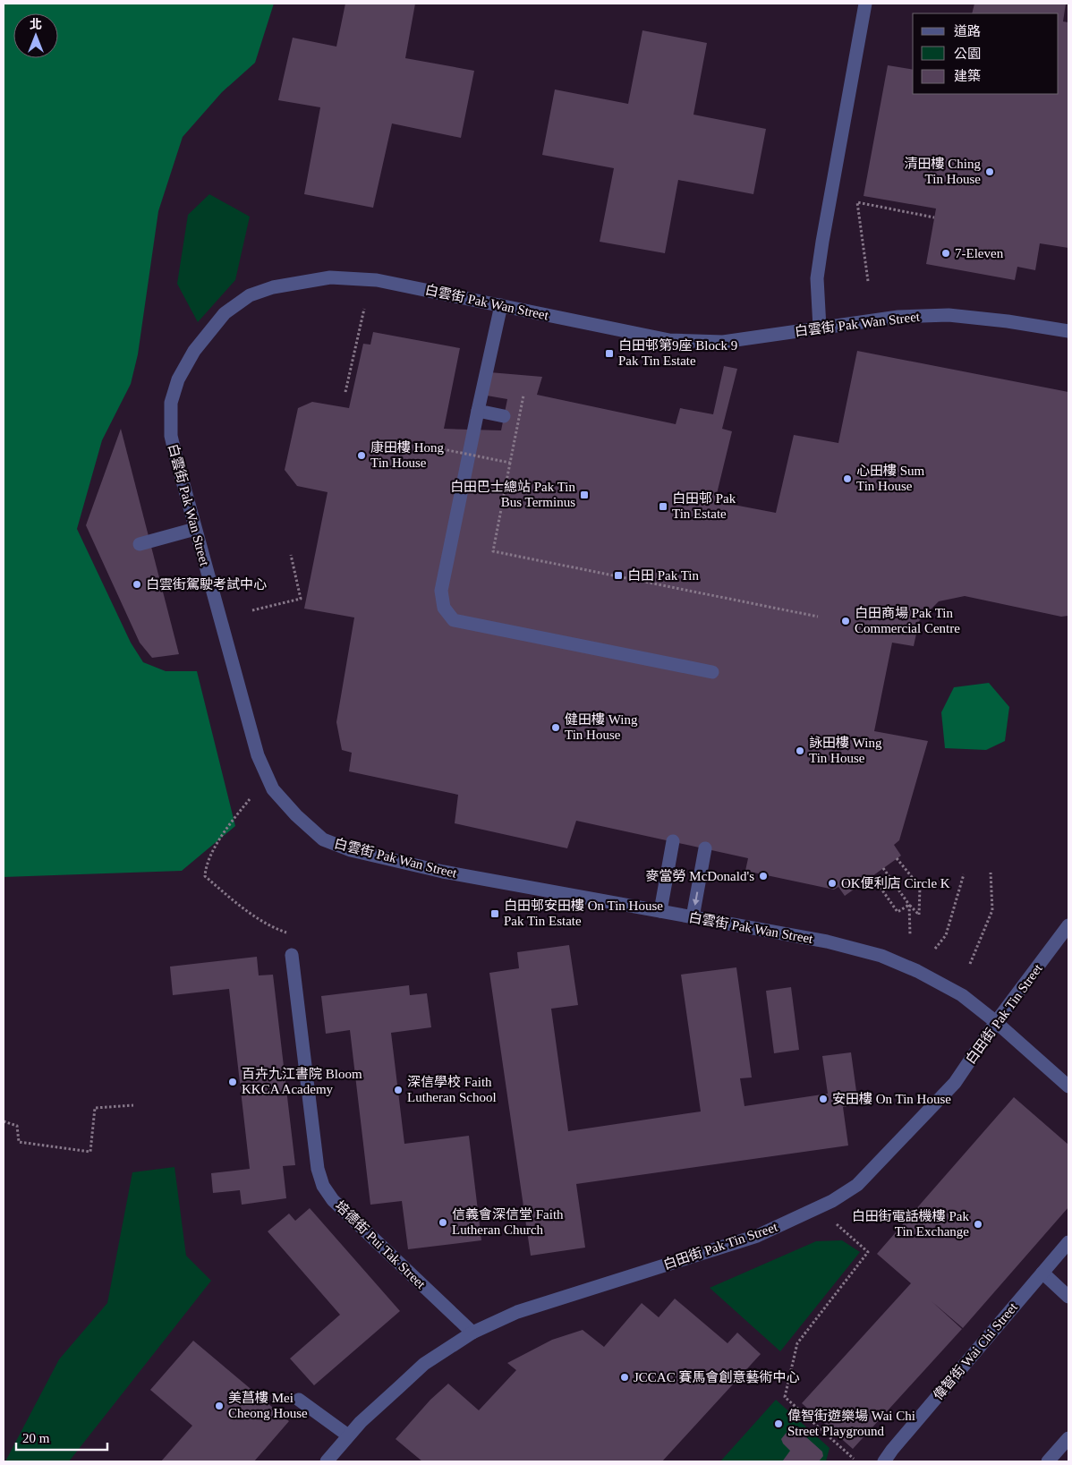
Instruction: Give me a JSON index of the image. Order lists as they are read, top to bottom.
{
  "streets": {
    "street": [
      "白雲街 Pak Wan Street",
      "白田街 Pak Tin Street",
      "培德街 Pui Tak Street",
      "偉智街 Wai Chi Street"
    ]
  },
  "crossings": [
    ["白雲街 Pak Wan Street", "白田街 Pak Tin Street"],
    ["白田街 Pak Tin Street", "培德街 Pui Tak Street"]
  ],
  "places": {
    "other": [
      "清田樓 Ching Tin House",
      "7-Eleven",
      "康田樓 Hong Tin House",
      "心田樓 Sum Tin House",
      "白雲街駕駛考試中心",
      "白田商場 Pak Tin Commercial Centre",
      "健田樓 Wing Tin House",
      "詠田樓 Wing Tin House",
      "麥當勞 McDonald's",
      "OK便利店 Circle K",
      "百卉九江書院 Bloom KKCA Academy",
      "深信學校 Faith Lutheran School",
      "安田樓 On Tin House",
      "信義會深信堂 Faith Lutheran Church",
      "白田街電話機樓 Pak Tin Exchange",
      "JCCAC 賽馬會創意藝術中心",
      "美菖樓 Mei Cheong House",
      "偉智街遊樂場 Wai Chi Street Playground"
    ],
    "transit": [
      "白田邨第9座 Block 9 Pak Tin Estate",
      "白田巴士總站 Pak Tin Bus Terminus",
      "白田邨 Pak Tin Estate",
      "白田 Pak Tin",
      "白田邨安田樓 On Tin House Pak Tin Estate"
    ]
  },
  "legend": ["道路", "公園", "建築"],
  "scale_bar": "20 m",
  "north": "top"
}
